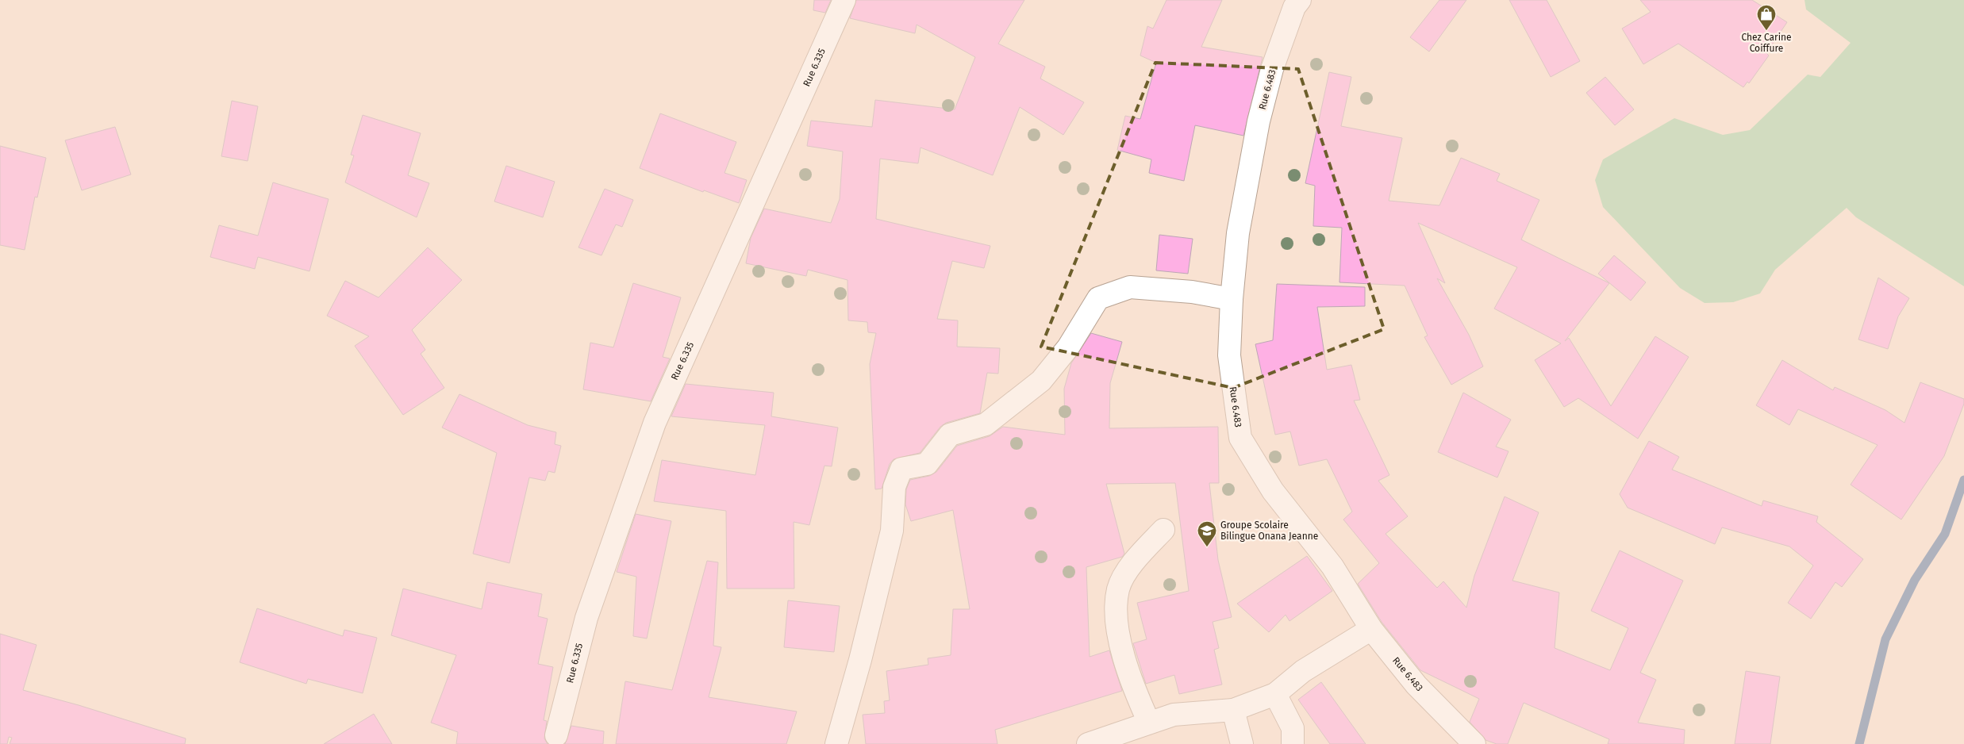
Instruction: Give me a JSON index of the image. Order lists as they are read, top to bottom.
{
  "streets": {
    "street": ["Rue 6.335", "Rue 6.483"]
  },
  "places": {
    "shop": ["Chez Carine Coiffure"],
    "school or university": ["Groupe Scolaire Bilingue Onana Jeanne"]
  }
}
